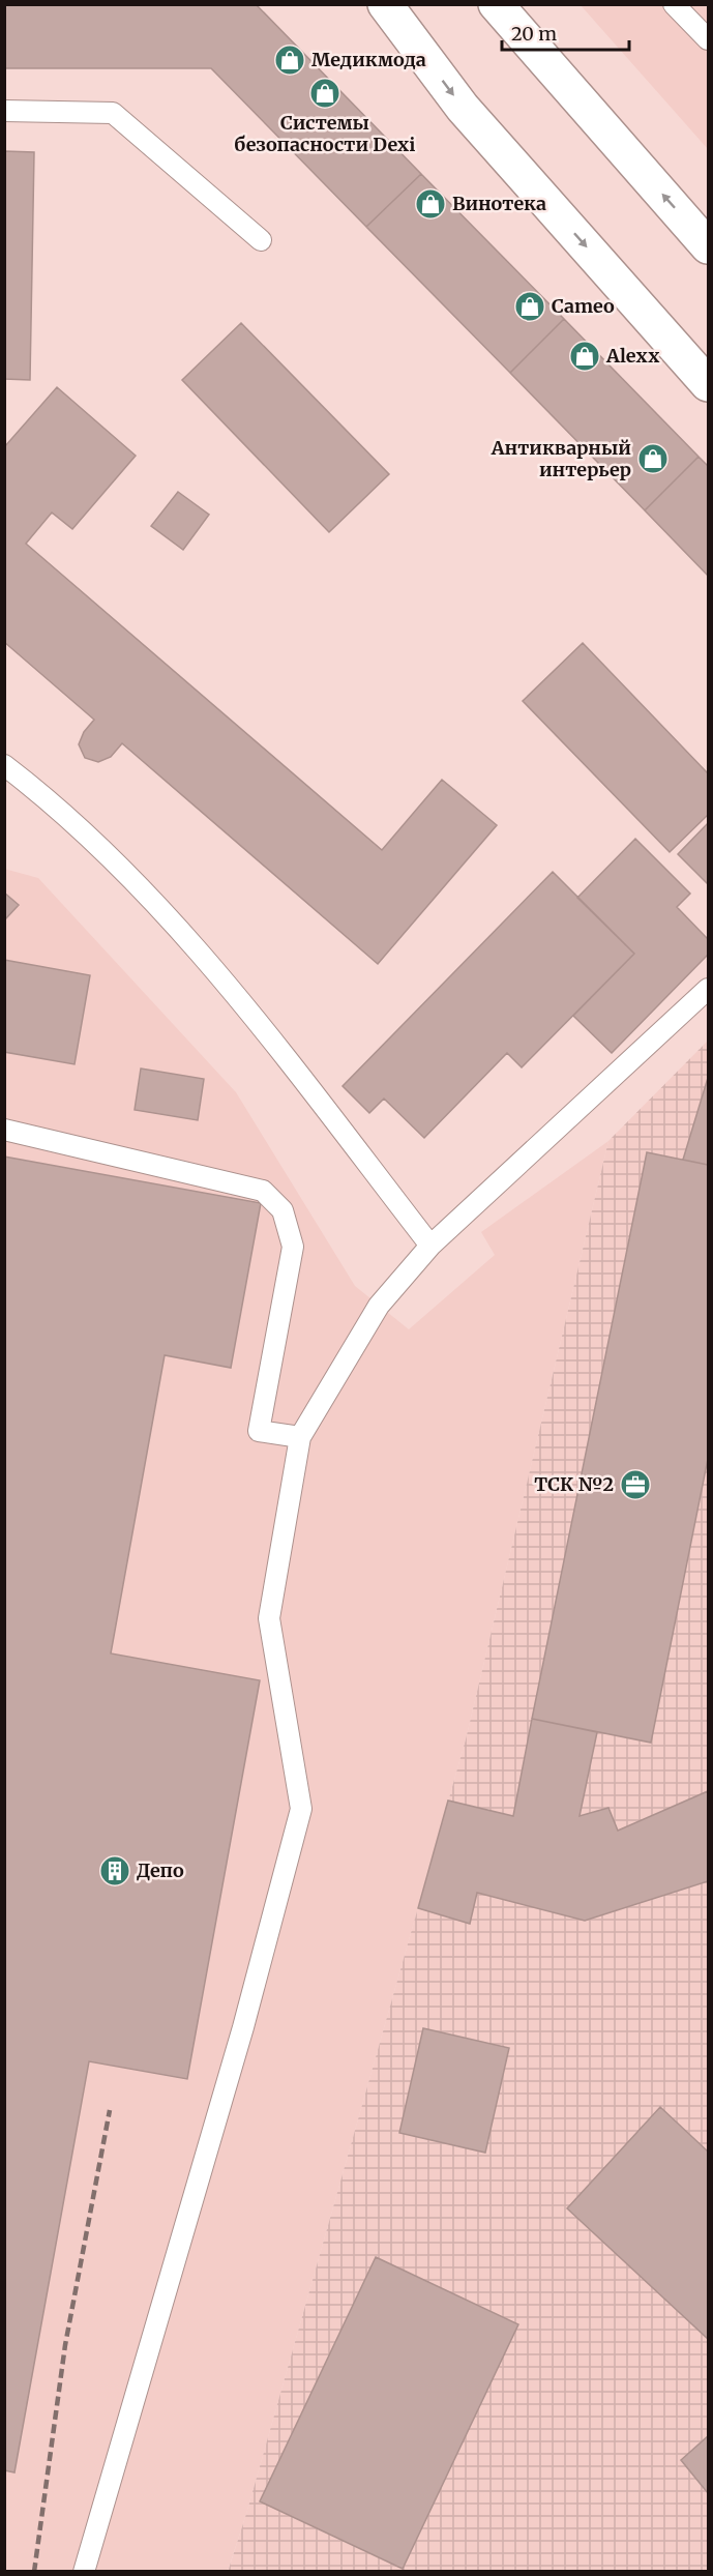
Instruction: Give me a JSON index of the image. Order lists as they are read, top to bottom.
{
  "places": {
    "shop": [
      "Медикмода",
      "Системы безопасности Dexi",
      "Винотека",
      "Cameo",
      "Alexx",
      "Антикварный интерьер"
    ],
    "office": ["ТСК №2"],
    "building": ["Депо"]
  },
  "scale_bar": "20 m"
}
